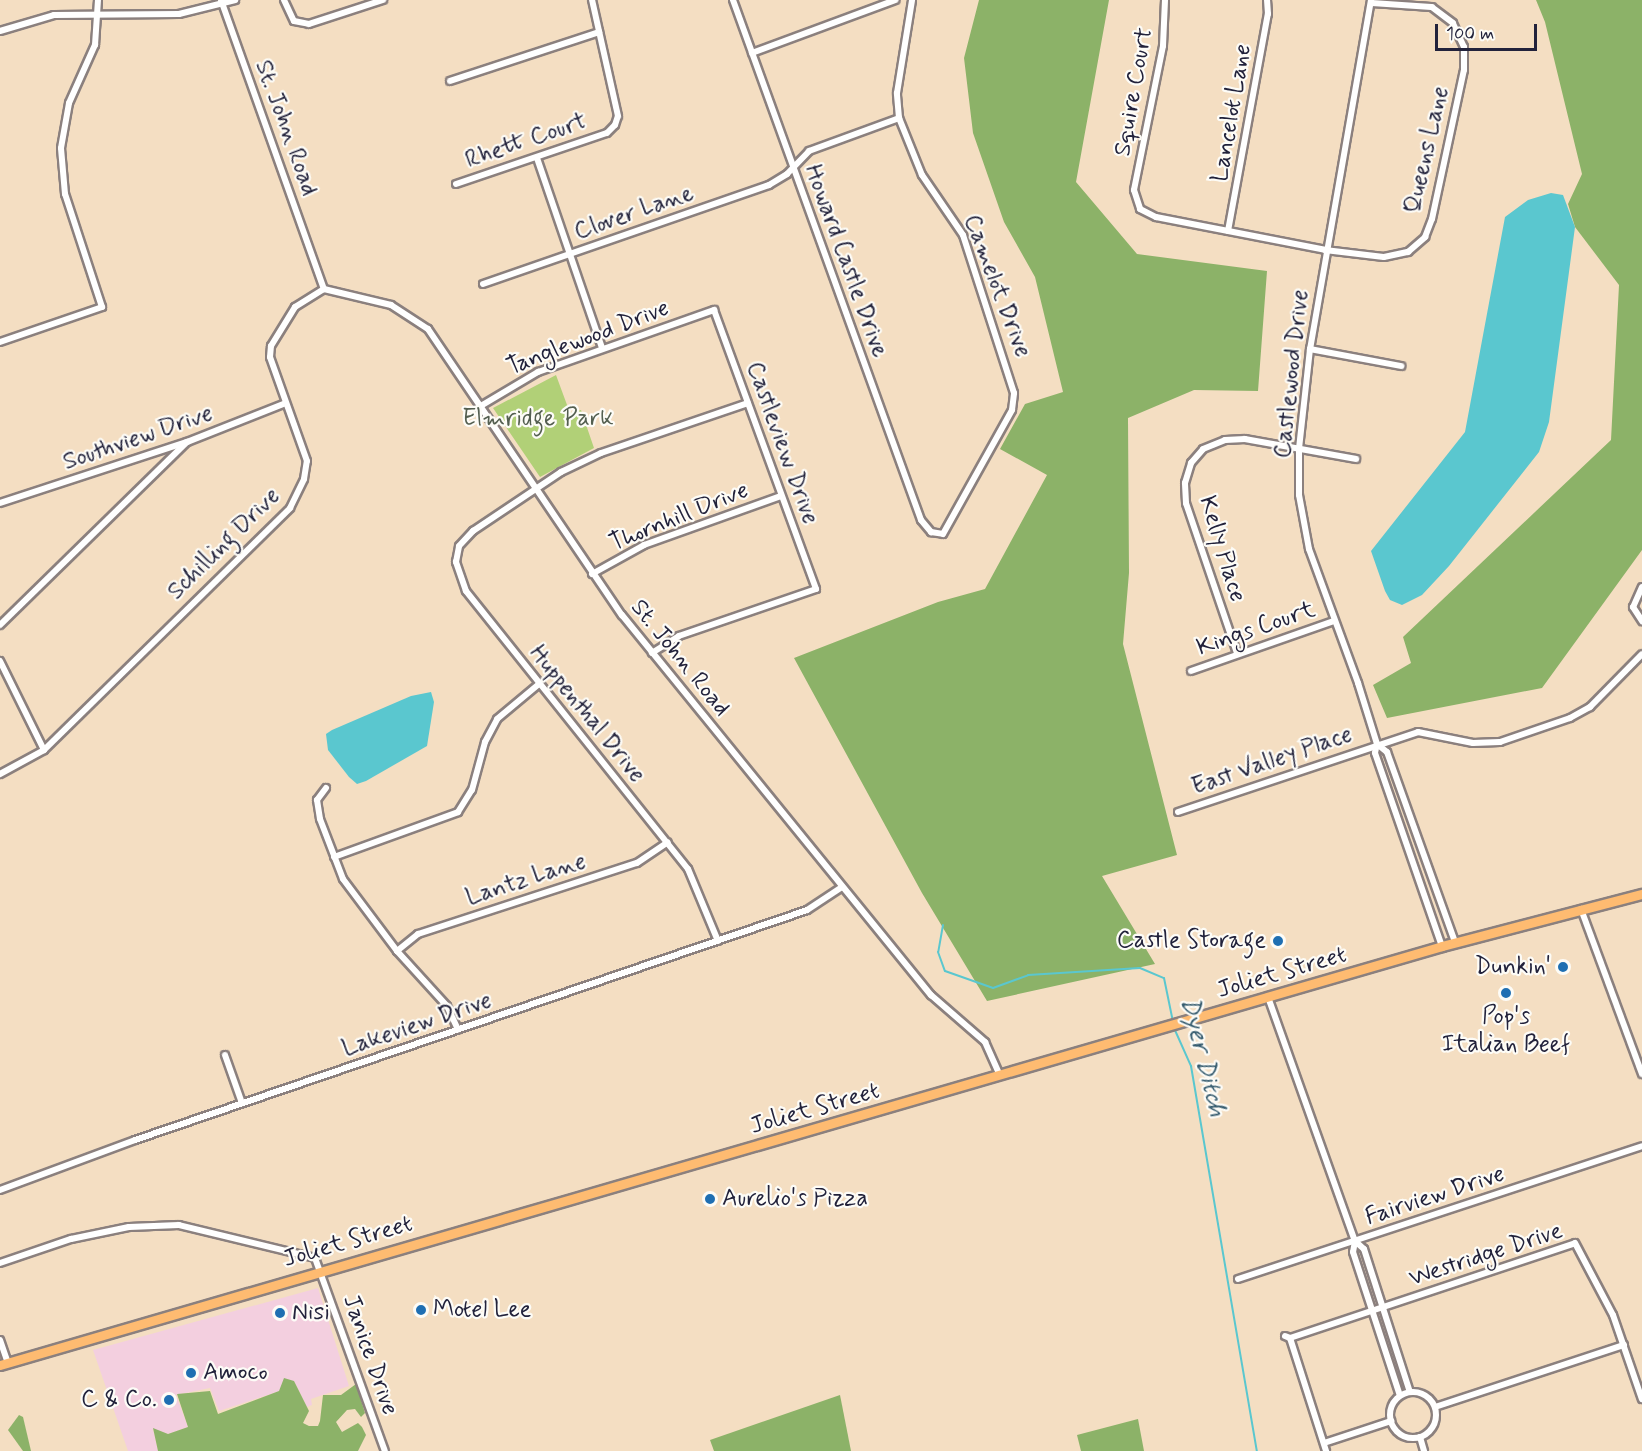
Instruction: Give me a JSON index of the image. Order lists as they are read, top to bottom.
{
  "streets": {
    "main road": ["Joliet Street"],
    "street": [
      "Squire Court",
      "Lancelot Lane",
      "St. John Road",
      "Rhett Court",
      "Queens Lane",
      "Clover Lane",
      "Howard Castle Drive",
      "Camelot Drive",
      "Tanglewood Drive",
      "Castlewood Drive",
      "Southview Drive",
      "Castleview Drive",
      "Thornhill Drive",
      "Schilling Drive",
      "Kelly Place",
      "Kings Court",
      "Huppenthal Drive",
      "East Valley Place",
      "Lantz Lane",
      "Lakeview Drive",
      "Fairview Drive",
      "Westridge Drive",
      "Janice Drive"
    ]
  },
  "crossings": [
    ["Squire Court", "Queens Lane"],
    ["Lancelot Lane", "Queens Lane"],
    ["St. John Road", "Tanglewood Drive"],
    ["St. John Road", "Castleview Drive"],
    ["St. John Road", "Thornhill Drive"],
    ["St. John Road", "Schilling Drive"],
    ["St. John Road", "Huppenthal Drive"],
    ["St. John Road", "Joliet Street"],
    ["St. John Road", "Lakeview Drive"],
    ["Queens Lane", "Castlewood Drive"],
    ["Clover Lane", "Howard Castle Drive"],
    ["Clover Lane", "Camelot Drive"],
    ["Howard Castle Drive", "Camelot Drive"],
    ["Tanglewood Drive", "Castleview Drive"],
    ["Castlewood Drive", "Kelly Place"],
    ["Castlewood Drive", "Kings Court"],
    ["Castlewood Drive", "East Valley Place"],
    ["Castlewood Drive", "Joliet Street"],
    ["Southview Drive", "Schilling Drive"],
    ["Castleview Drive", "Thornhill Drive"],
    ["Castleview Drive", "Huppenthal Drive"],
    ["Kelly Place", "Kings Court"],
    ["Huppenthal Drive", "Lantz Lane"],
    ["Huppenthal Drive", "Lakeview Drive"],
    ["Joliet Street", "Janice Drive"]
  ],
  "water": ["Dyer Ditch"],
  "parks": ["Elmridge Park"],
  "places": [
    "Castle Storage",
    "Dunkin'",
    "Pop's Italian Beef",
    "Aurelio's Pizza",
    "Motel Lee",
    "Nisi",
    "Amoco",
    "C & Co."
  ],
  "scale_bar": "100 m"
}
